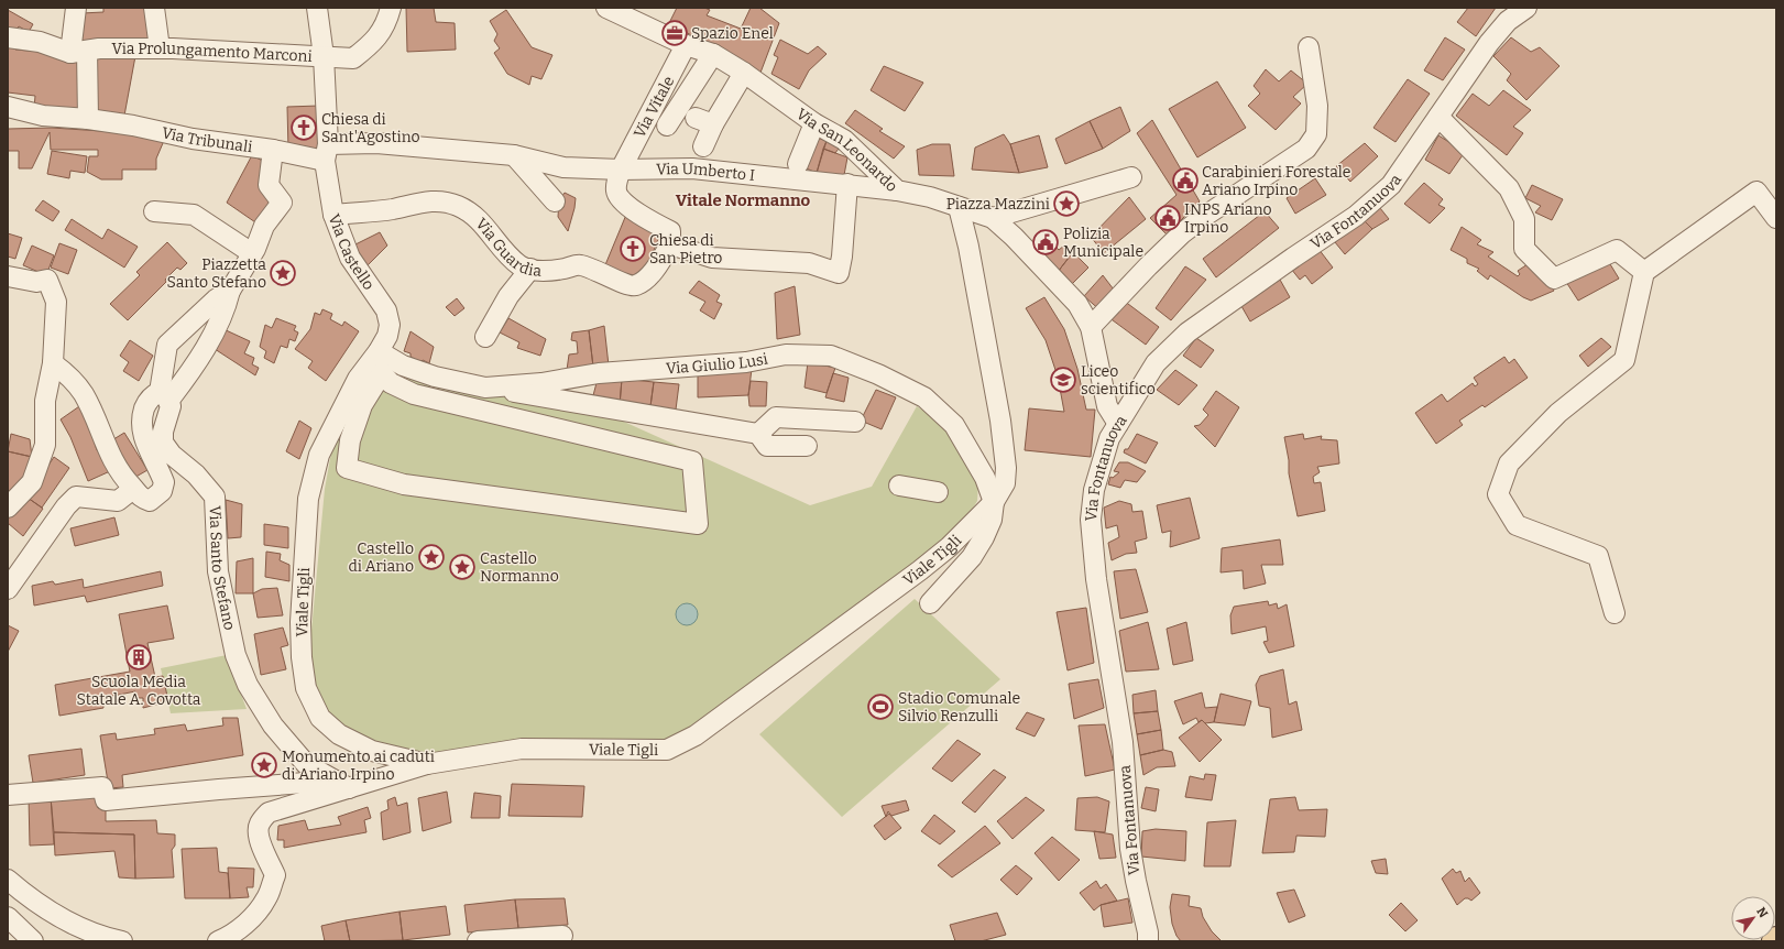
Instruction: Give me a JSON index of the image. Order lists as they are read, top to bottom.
{
  "streets": {
    "street": [
      "Via Prolungamento Marconi",
      "Via Vitale",
      "Via Tribunali",
      "Via San Leonardo",
      "Via Umberto I",
      "Via Fontanuova",
      "Via Guardia",
      "Via Castello",
      "Via Giulio Lusi",
      "Viale Tigli",
      "Via Santo Stefano"
    ]
  },
  "crossings": [
    ["Via Prolungamento Marconi", "Via Castello"],
    ["Via Vitale", "Via San Leonardo"],
    ["Via Vitale", "Via Umberto I"],
    ["Via Vitale", "Via Guardia"],
    ["Via Tribunali", "Via Umberto I"],
    ["Via Tribunali", "Via Castello"],
    ["Via San Leonardo", "Via Umberto I"],
    ["Via San Leonardo", "Via Fontanuova"],
    ["Via San Leonardo", "Viale Tigli"],
    ["Via Umberto I", "Via Castello"],
    ["Via Guardia", "Via Castello"],
    ["Via Castello", "Via Giulio Lusi"],
    ["Via Castello", "Viale Tigli"],
    ["Via Giulio Lusi", "Viale Tigli"]
  ],
  "districts": ["Vitale Normanno"],
  "places": {
    "office": ["Spazio Enel"],
    "church": ["Chiesa di Sant'Agostino", "Chiesa di San Pietro"],
    "public building": ["Carabinieri Forestale Ariano Irpino", "INPS Ariano Irpino", "Polizia Municipale"],
    "place": [
      "Piazza Mazzini",
      "Piazzetta Santo Stefano",
      "Castello di Ariano",
      "Castello Normanno",
      "Monumento ai caduti di Ariano Irpino"
    ],
    "school or university": ["Liceo scientifico"],
    "building": ["Scuola Media Statale A. Covotta"],
    "sports": ["Stadio Comunale Silvio Renzulli"]
  },
  "north": "top right"
}
